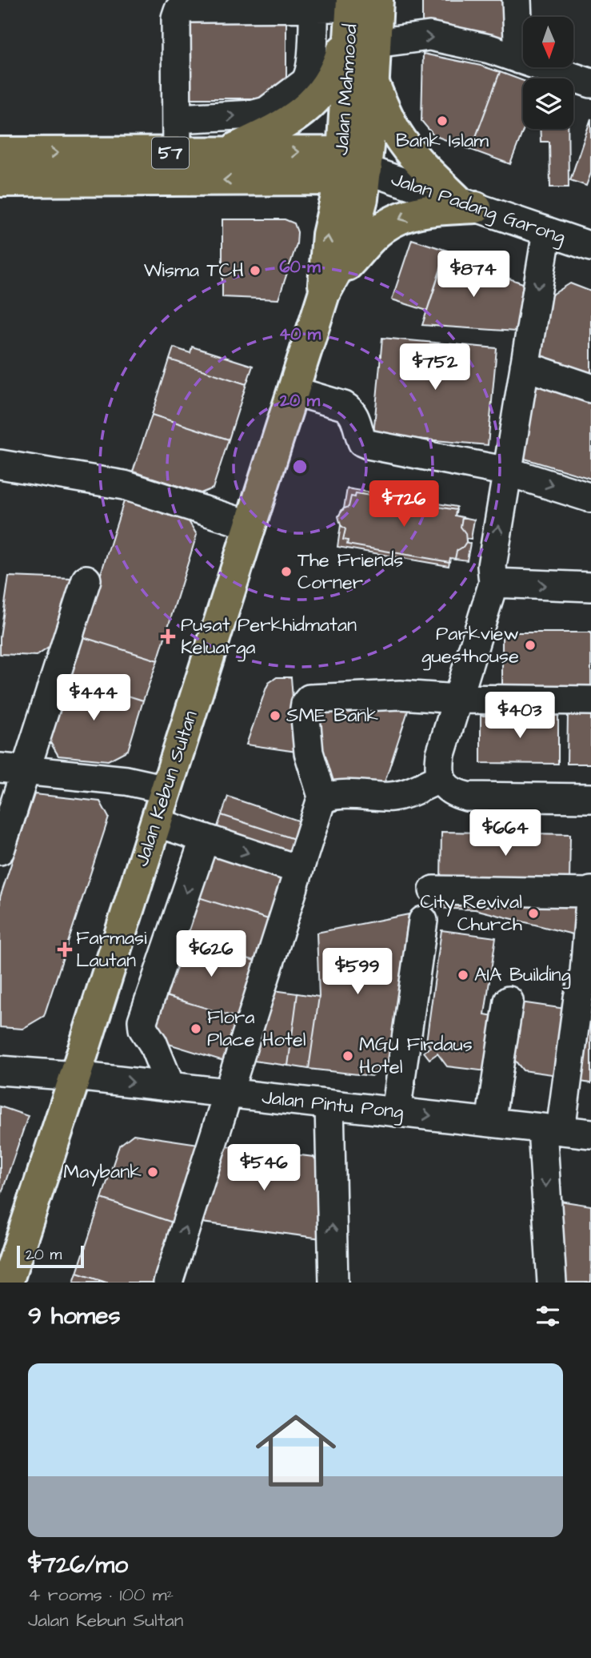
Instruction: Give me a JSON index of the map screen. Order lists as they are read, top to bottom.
{
  "streets": {
    "main road": ["Jalan Mahmood", "57", "Jalan Kebun Sultan"],
    "street": ["Jalan Padang Garong", "Jalan Pintu Pong"]
  },
  "crossings": [
    ["Jalan Mahmood", "57"],
    ["Jalan Mahmood", "Jalan Padang Garong"],
    ["Jalan Mahmood", "Jalan Kebun Sultan"],
    ["57", "Jalan Padang Garong"],
    ["57", "Jalan Kebun Sultan"],
    ["Jalan Padang Garong", "Jalan Kebun Sultan"],
    ["Jalan Kebun Sultan", "Jalan Pintu Pong"]
  ],
  "places": {
    "other": [
      "Bank Islam",
      "Wisma TCH",
      "The Friends Corner",
      "Parkview guesthouse",
      "SME Bank",
      "City Revival Church",
      "AIA Building",
      "Flora Place Hotel",
      "MGU Firdaus Hotel",
      "Maybank"
    ],
    "health": ["Pusat Perkhidmatan Keluarga", "Farmasi Lautan"]
  },
  "scale_bar": "20 m",
  "north": "bottom",
  "page": {
    "price": [
      "$874",
      "$752",
      "$726",
      "$444",
      "$403",
      "$664",
      "$626",
      "$599",
      "$546"
    ],
    "scale": "20 m",
    "heading": "9 homes",
    "list": [
      {
        "name": "$726/mo",
        "note": "4 rooms · 100 m² · Jalan Kebun Sultan"
      }
    ]
  },
  "rings": ["60 m", "40 m", "20 m"]
}
